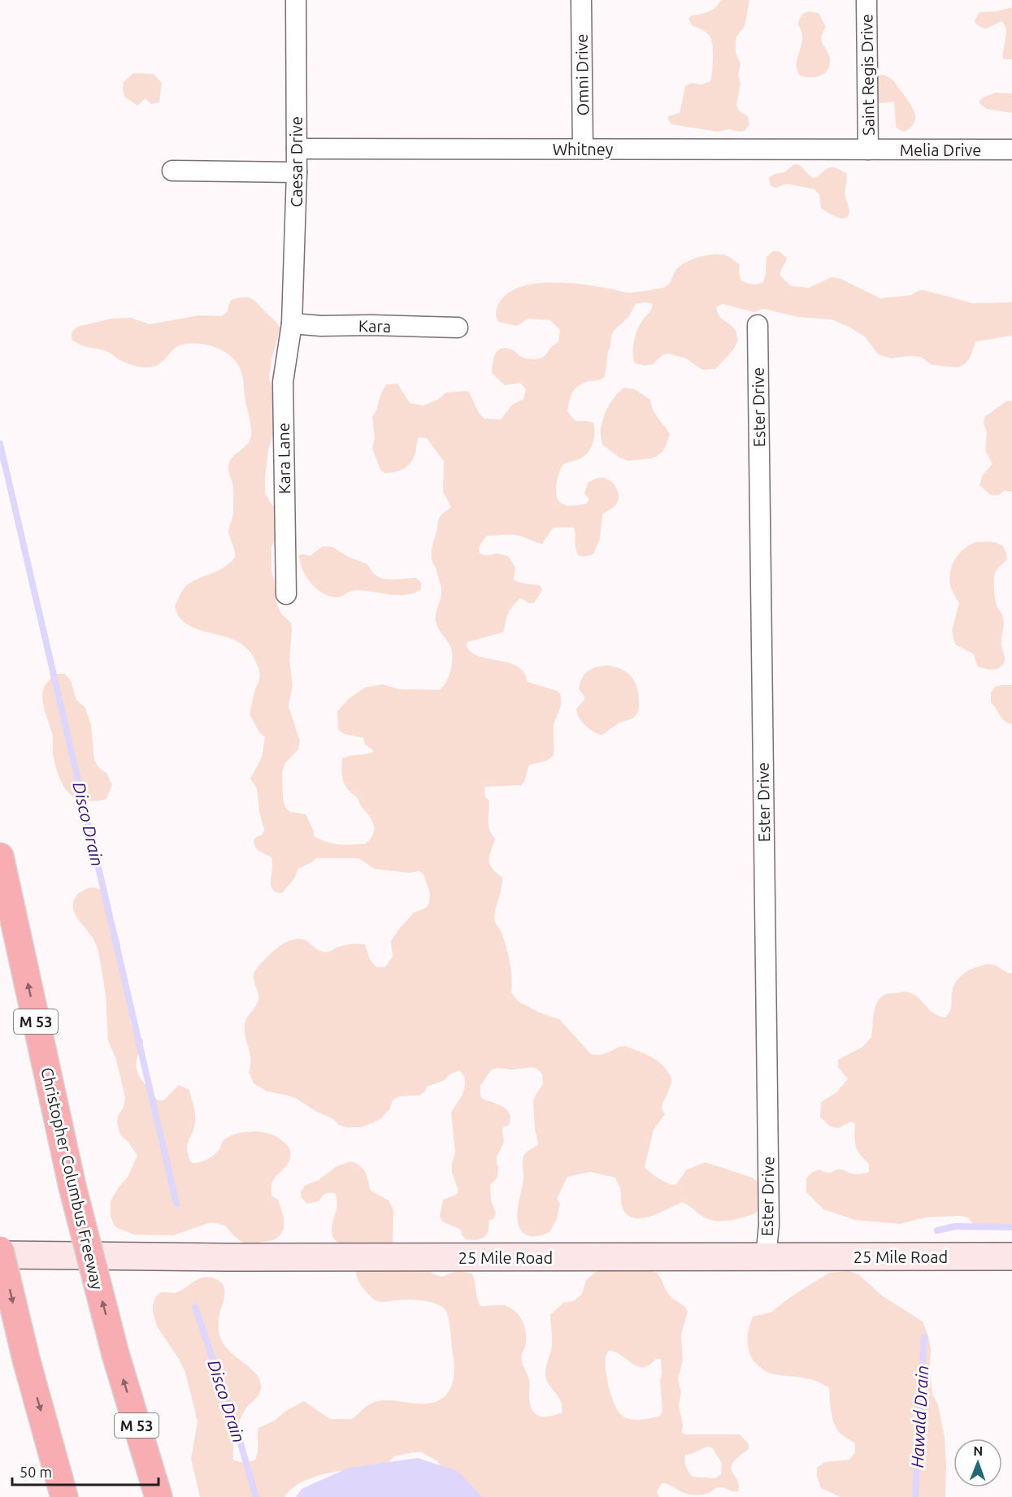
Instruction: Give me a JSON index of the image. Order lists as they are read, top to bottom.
{
  "streets": {
    "highway": ["M 53", "Christopher Columbus Freeway"],
    "street": [
      "Omni Drive",
      "Saint Regis Drive",
      "Whitney",
      "Melia Drive",
      "Caesar Drive",
      "Kara",
      "Ester Drive",
      "Kara Lane",
      "25 Mile Road"
    ]
  },
  "crossings": [
    ["Omni Drive", "Whitney"],
    ["Saint Regis Drive", "Whitney"],
    ["Saint Regis Drive", "Melia Drive"],
    ["Whitney", "Melia Drive"],
    ["Whitney", "Caesar Drive"],
    ["Caesar Drive", "Kara"],
    ["Caesar Drive", "Kara Lane"],
    ["Kara", "Kara Lane"],
    ["Ester Drive", "25 Mile Road"]
  ],
  "water": ["Disco Drain", "Hawald Drain"],
  "scale_bar": "50 m",
  "north": "top"
}
